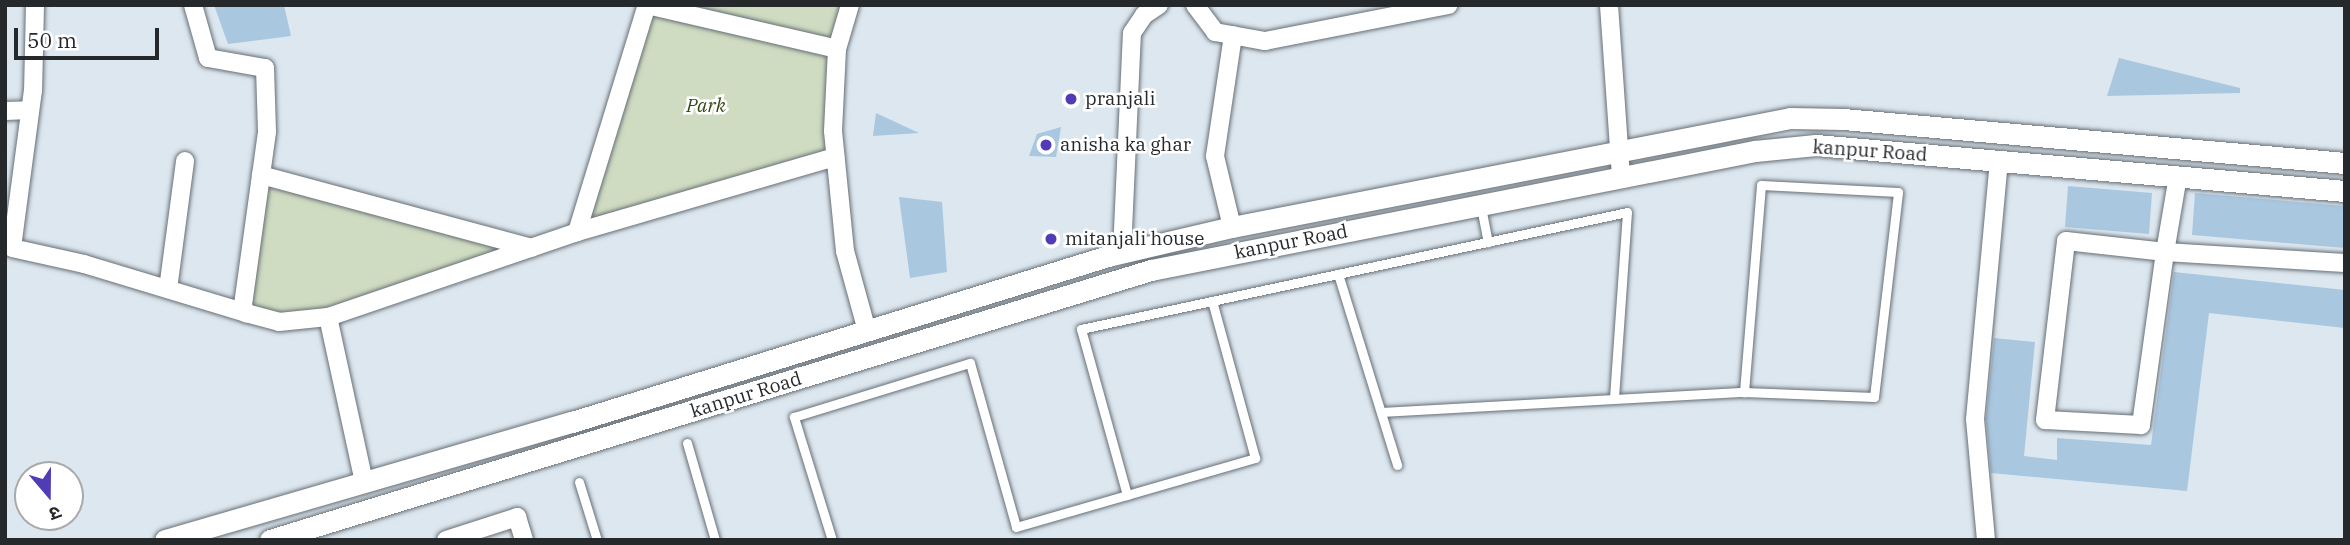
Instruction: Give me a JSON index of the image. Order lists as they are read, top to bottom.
{
  "streets": {
    "street": ["kanpur Road"]
  },
  "parks": ["Park"],
  "places": ["pranjali", "anisha ka ghar", "mitanjali house"],
  "scale_bar": "50 m",
  "north": "bottom"
}
